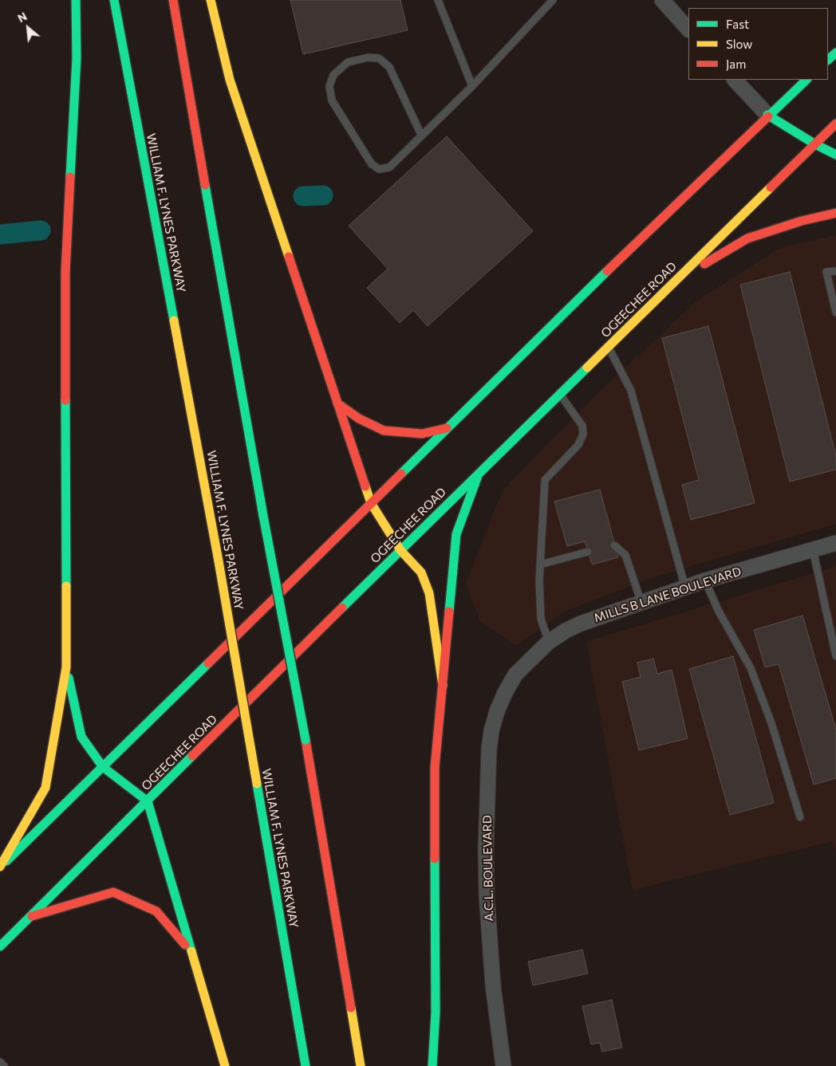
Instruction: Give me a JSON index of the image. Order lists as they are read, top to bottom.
{
  "streets": {
    "main road": ["WILLIAM F. LYNES PARKWAY", "OGEECHEE ROAD"],
    "street": ["MILLS B LANE BOULEVARD", "A.C.L. BOULEVARD"]
  },
  "crossings": [
    ["MILLS B LANE BOULEVARD", "A.C.L. BOULEVARD"]
  ],
  "legend": ["Fast", "Slow", "Jam"],
  "north": "top left"
}
